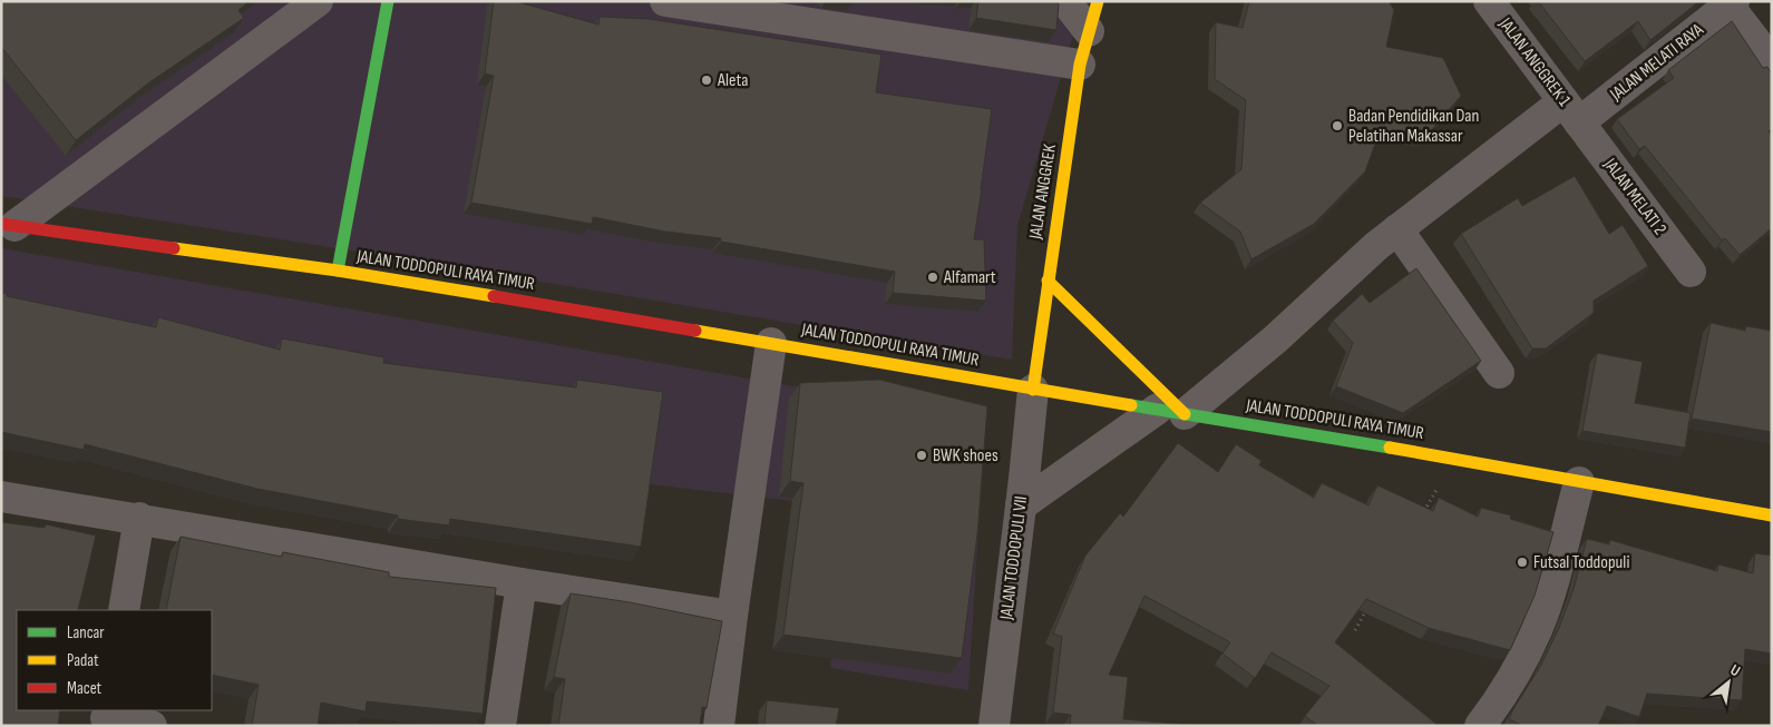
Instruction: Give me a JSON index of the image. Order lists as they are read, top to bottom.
{
  "streets": {
    "main road": ["JALAN ANGGREK", "JALAN TODDOPULI RAYA TIMUR"],
    "street": [
      "JALAN ANGGREK 1",
      "JALAN MELATI RAYA",
      "JALAN MELATI 2",
      "JALAN TODDOPULI VII"
    ]
  },
  "crossings": [
    ["JALAN ANGGREK 1", "JALAN MELATI RAYA"],
    ["JALAN ANGGREK 1", "JALAN MELATI 2"],
    ["JALAN MELATI RAYA", "JALAN MELATI 2"],
    ["JALAN MELATI RAYA", "JALAN TODDOPULI RAYA TIMUR"],
    ["JALAN MELATI RAYA", "JALAN TODDOPULI VII"],
    ["JALAN ANGGREK", "JALAN TODDOPULI RAYA TIMUR"],
    ["JALAN ANGGREK", "JALAN TODDOPULI VII"],
    ["JALAN TODDOPULI RAYA TIMUR", "JALAN TODDOPULI VII"]
  ],
  "places": [
    "Aleta",
    "Badan Pendidikan Dan Pelatihan Makassar",
    "Alfamart",
    "BWK shoes",
    "Futsal Toddopuli"
  ],
  "legend": ["Lancar", "Padat", "Macet"],
  "north": "top right"
}
